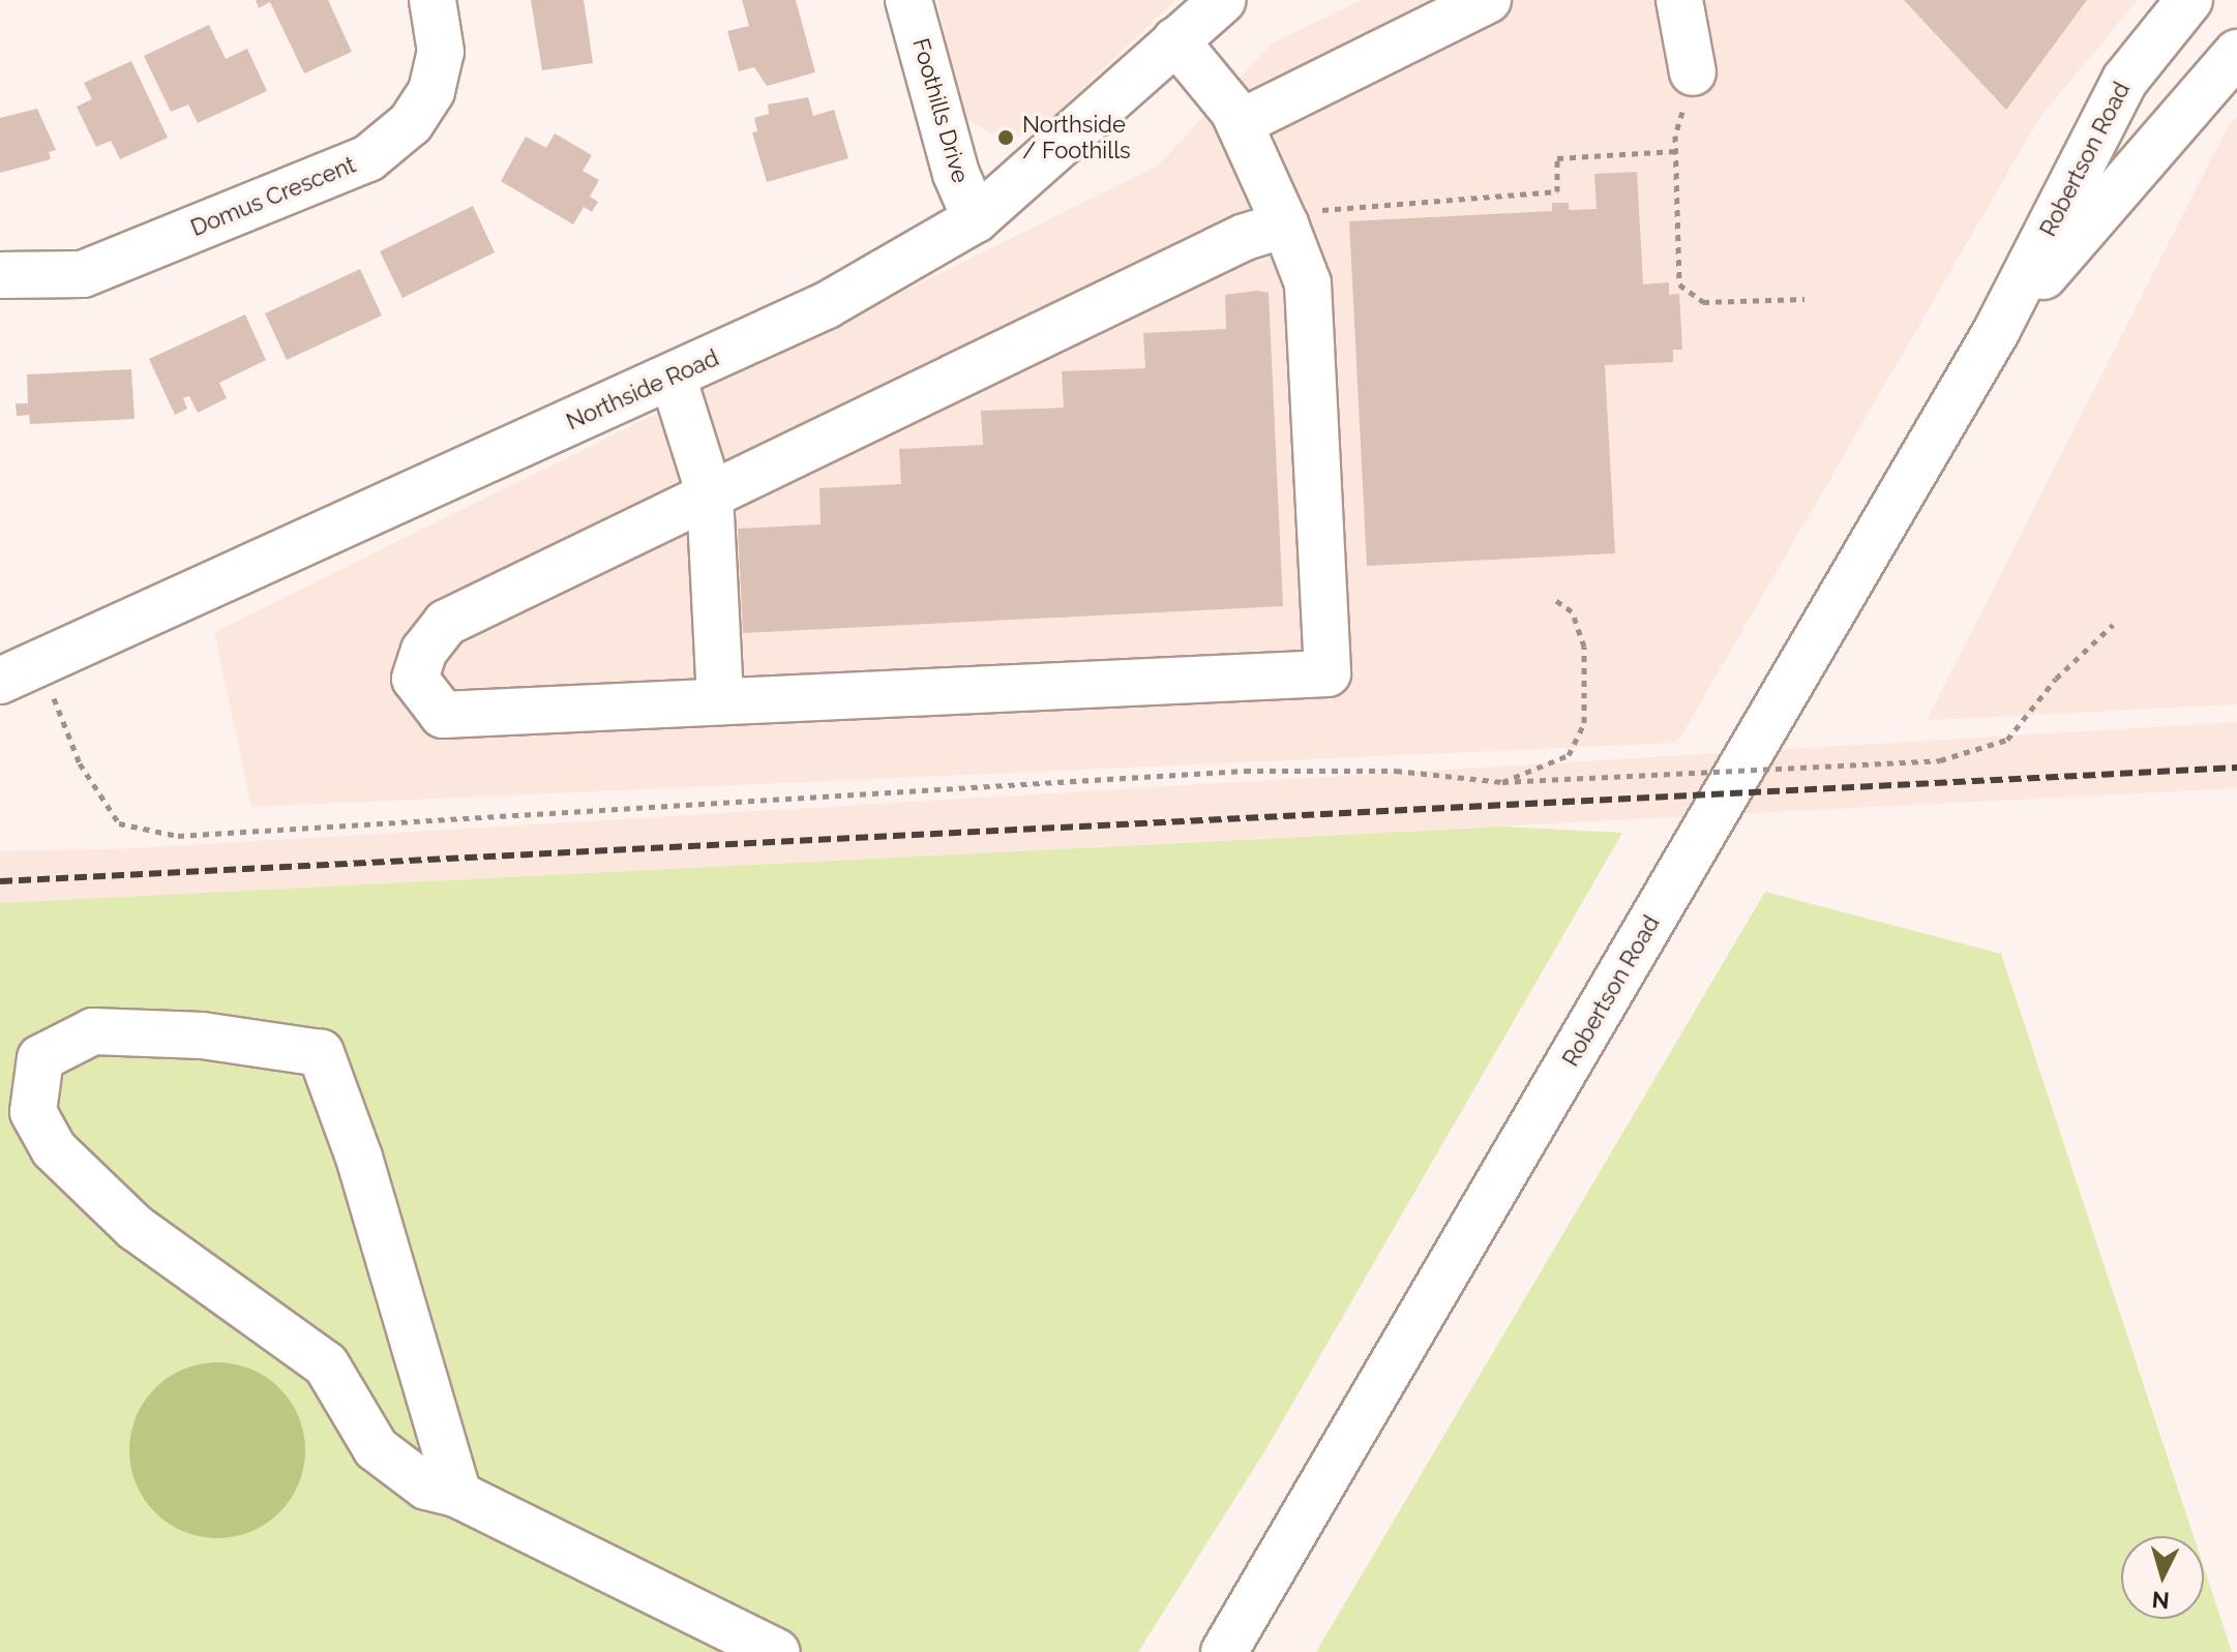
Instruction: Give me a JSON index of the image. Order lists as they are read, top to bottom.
{
  "streets": {
    "main road": [
      "Foothills Drive",
      "Robertson Road",
      "Domus Crescent",
      "Northside Road"
    ]
  },
  "crossings": [
    ["Foothills Drive", "Northside Road"]
  ],
  "places": ["Northside / Foothills"],
  "north": "bottom"
}
